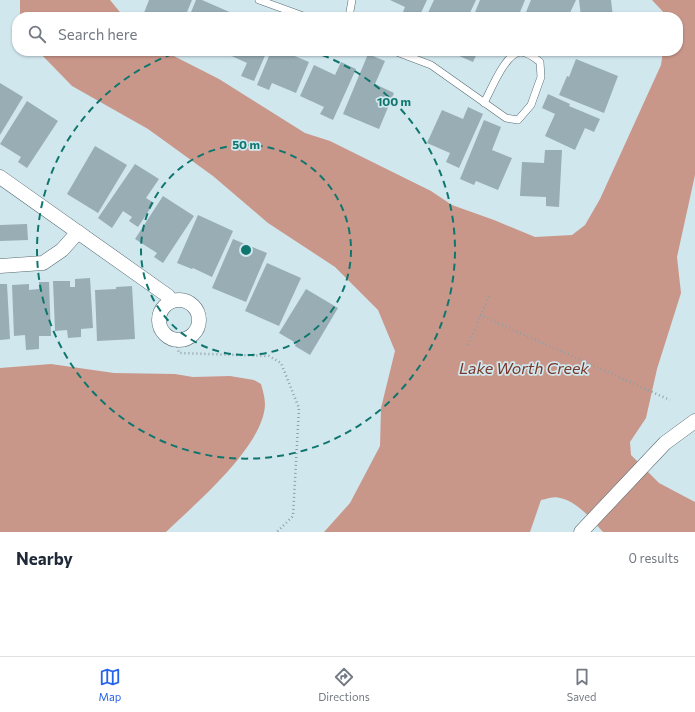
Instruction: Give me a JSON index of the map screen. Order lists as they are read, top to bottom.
{
  "water": ["Lake Worth Creek"],
  "page": {
    "search": "Search here",
    "heading": ["Nearby", "0 results"],
    "nav": ["Map", "Directions", "Saved"]
  },
  "rings": ["100 m", "50 m"]
}
